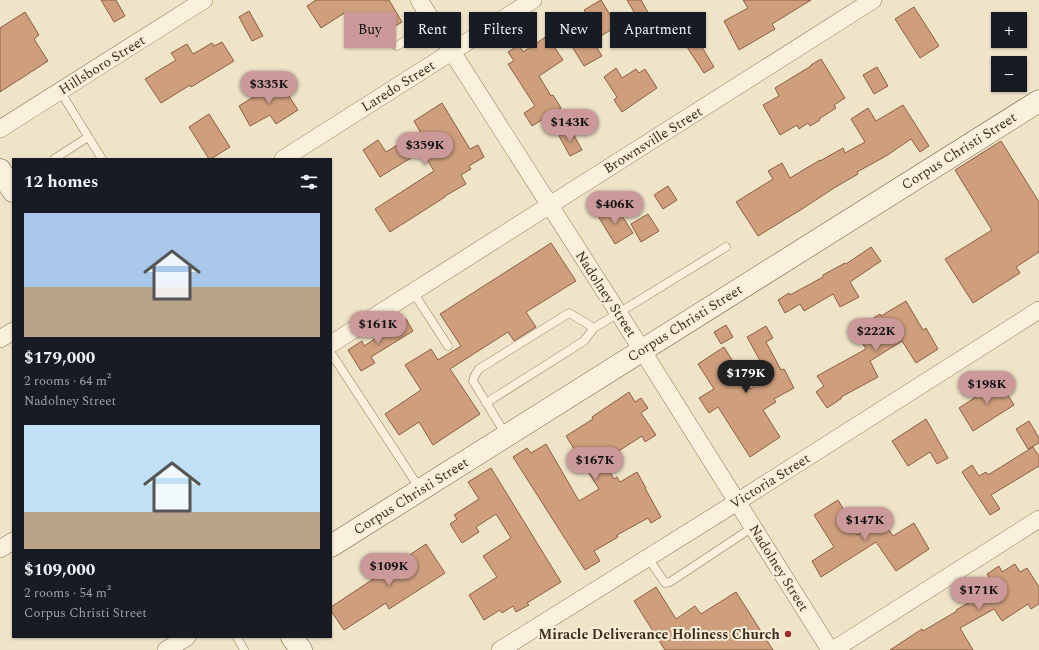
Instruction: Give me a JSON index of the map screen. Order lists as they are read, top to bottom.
{
  "streets": {
    "street": [
      "Hillsboro Street",
      "Laredo Street",
      "Brownsville Street",
      "Corpus Christi Street",
      "Nadolney Street",
      "Victoria Street"
    ]
  },
  "crossings": [
    ["Laredo Street", "Nadolney Street"],
    ["Brownsville Street", "Nadolney Street"],
    ["Corpus Christi Street", "Nadolney Street"],
    ["Nadolney Street", "Victoria Street"]
  ],
  "places": ["Miracle Deliverance Holiness Church"],
  "page": {
    "map_buttons": ["+", "−"],
    "chip": [
      "Buy",
      "Rent",
      "Filters",
      "New",
      "Apartment"
    ],
    "price": [
      "$335K",
      "$143K",
      "$359K",
      "$406K",
      "$161K",
      "$222K",
      "$179K",
      "$198K",
      "$167K",
      "$147K",
      "$109K",
      "$171K"
    ],
    "heading": "12 homes",
    "list": [
      {
        "name": "$179,000",
        "note": "2 rooms · 64 m² · Nadolney Street"
      },
      {
        "name": "$109,000",
        "note": "2 rooms · 54 m² · Corpus Christi Street"
      }
    ]
  }
}
